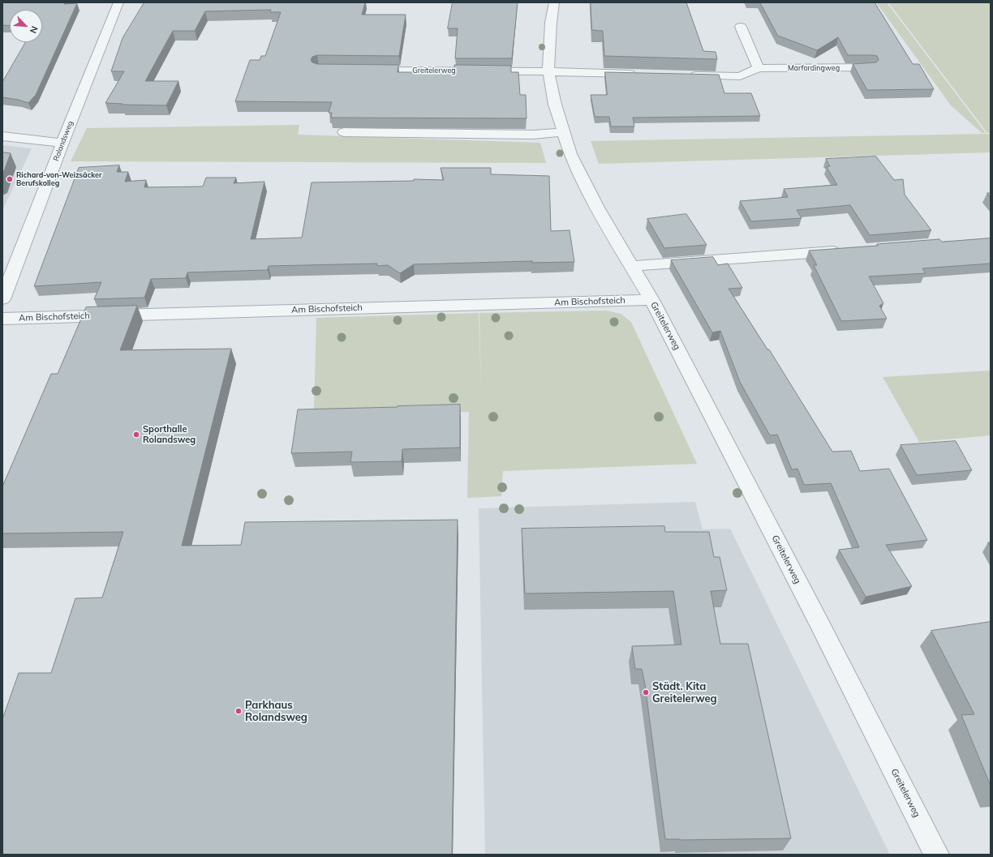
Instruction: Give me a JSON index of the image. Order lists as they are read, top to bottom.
{
  "streets": {
    "street": [
      "Marfordingweg",
      "Greitelerweg",
      "Rolandsweg",
      "Am Bischofsteich"
    ]
  },
  "crossings": [
    ["Greitelerweg", "Am Bischofsteich"]
  ],
  "places": [
    "Richard-von-Weizsäcker Berufskolleg",
    "Sporthalle Rolandsweg",
    "Städt. Kita Greitelerweg",
    "Parkhaus Rolandsweg"
  ],
  "north": "bottom right"
}
